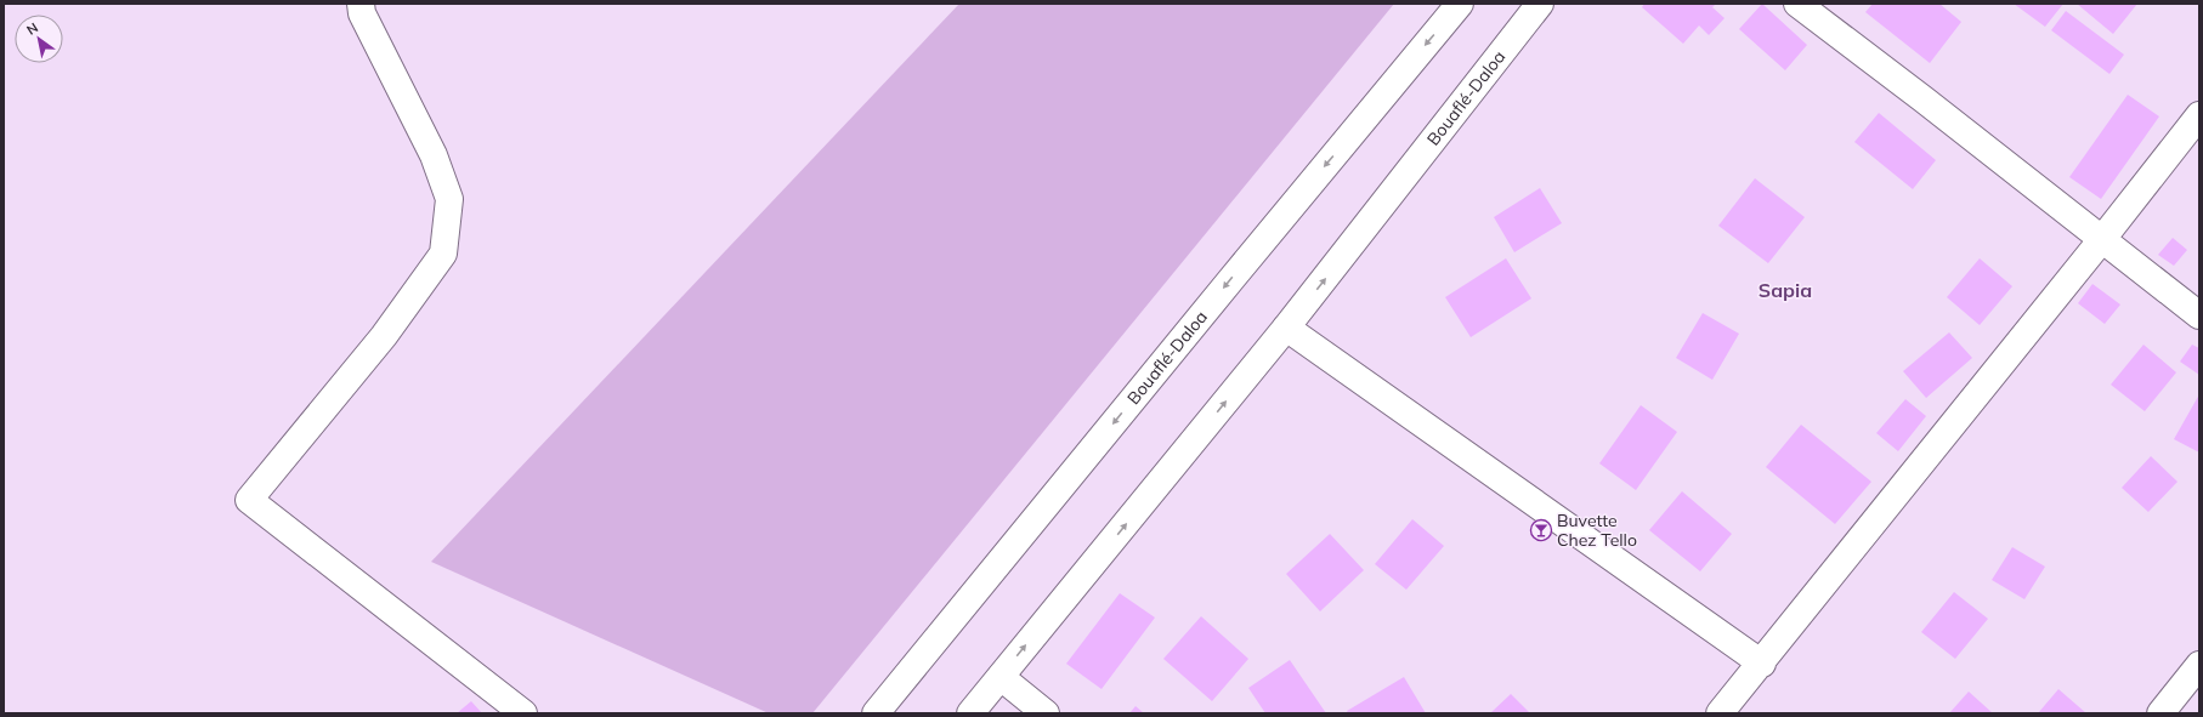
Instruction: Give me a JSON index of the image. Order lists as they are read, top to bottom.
{
  "streets": {
    "main road": ["Bouaflé-Daloa"]
  },
  "districts": ["Sapia"],
  "places": {
    "bar": ["Buvette Chez Tello"]
  },
  "north": "top left"
}
